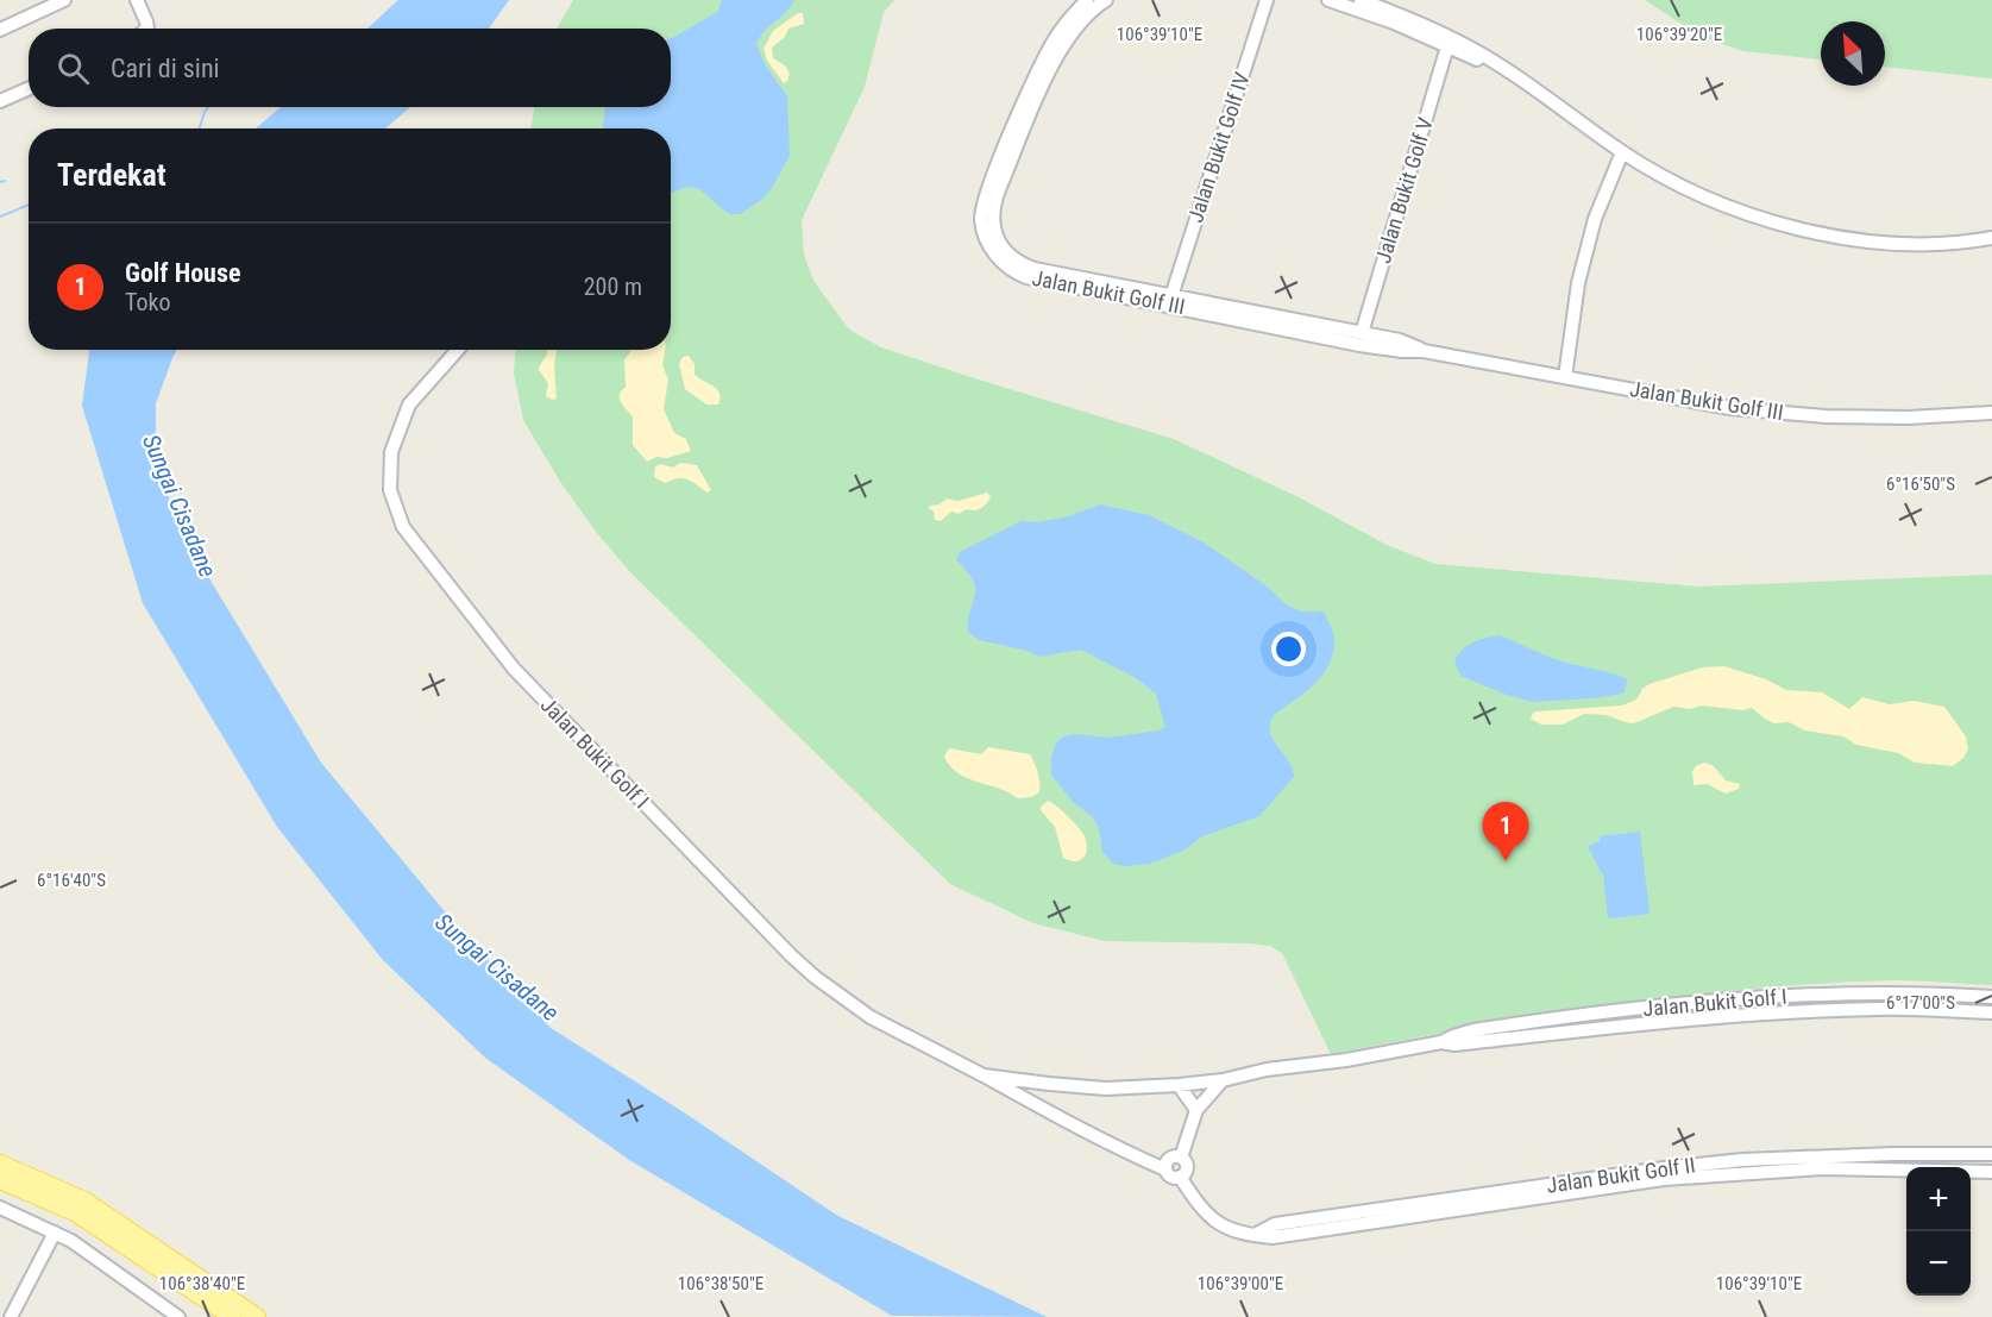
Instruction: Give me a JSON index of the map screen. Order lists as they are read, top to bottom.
{
  "streets": {
    "street": [
      "Jalan Bukit Golf IV",
      "Jalan Bukit Golf V",
      "Jalan Bukit Golf III",
      "Jalan Bukit Golf I",
      "Jalan Bukit Golf II"
    ]
  },
  "crossings": [
    ["Jalan Bukit Golf IV", "Jalan Bukit Golf III"],
    ["Jalan Bukit Golf V", "Jalan Bukit Golf III"],
    ["Jalan Bukit Golf I", "Jalan Bukit Golf II"]
  ],
  "water": ["Sungai Cisadane"],
  "north": "top left",
  "page": {
    "search": "Cari di sini",
    "heading": "Terdekat",
    "list": [
      {
        "mark": "1",
        "name": "Golf House",
        "note": "Toko",
        "value": "200 m"
      }
    ],
    "pins": "1",
    "map_buttons": ["+", "−"]
  },
  "coordinates": [
    "106°39'10\"E",
    "106°39'20\"E",
    "6°16'50\"S",
    "6°16'40\"S",
    "6°17'00\"S",
    "106°38'40\"E",
    "106°38'50\"E",
    "106°39'00\"E"
  ]
}
